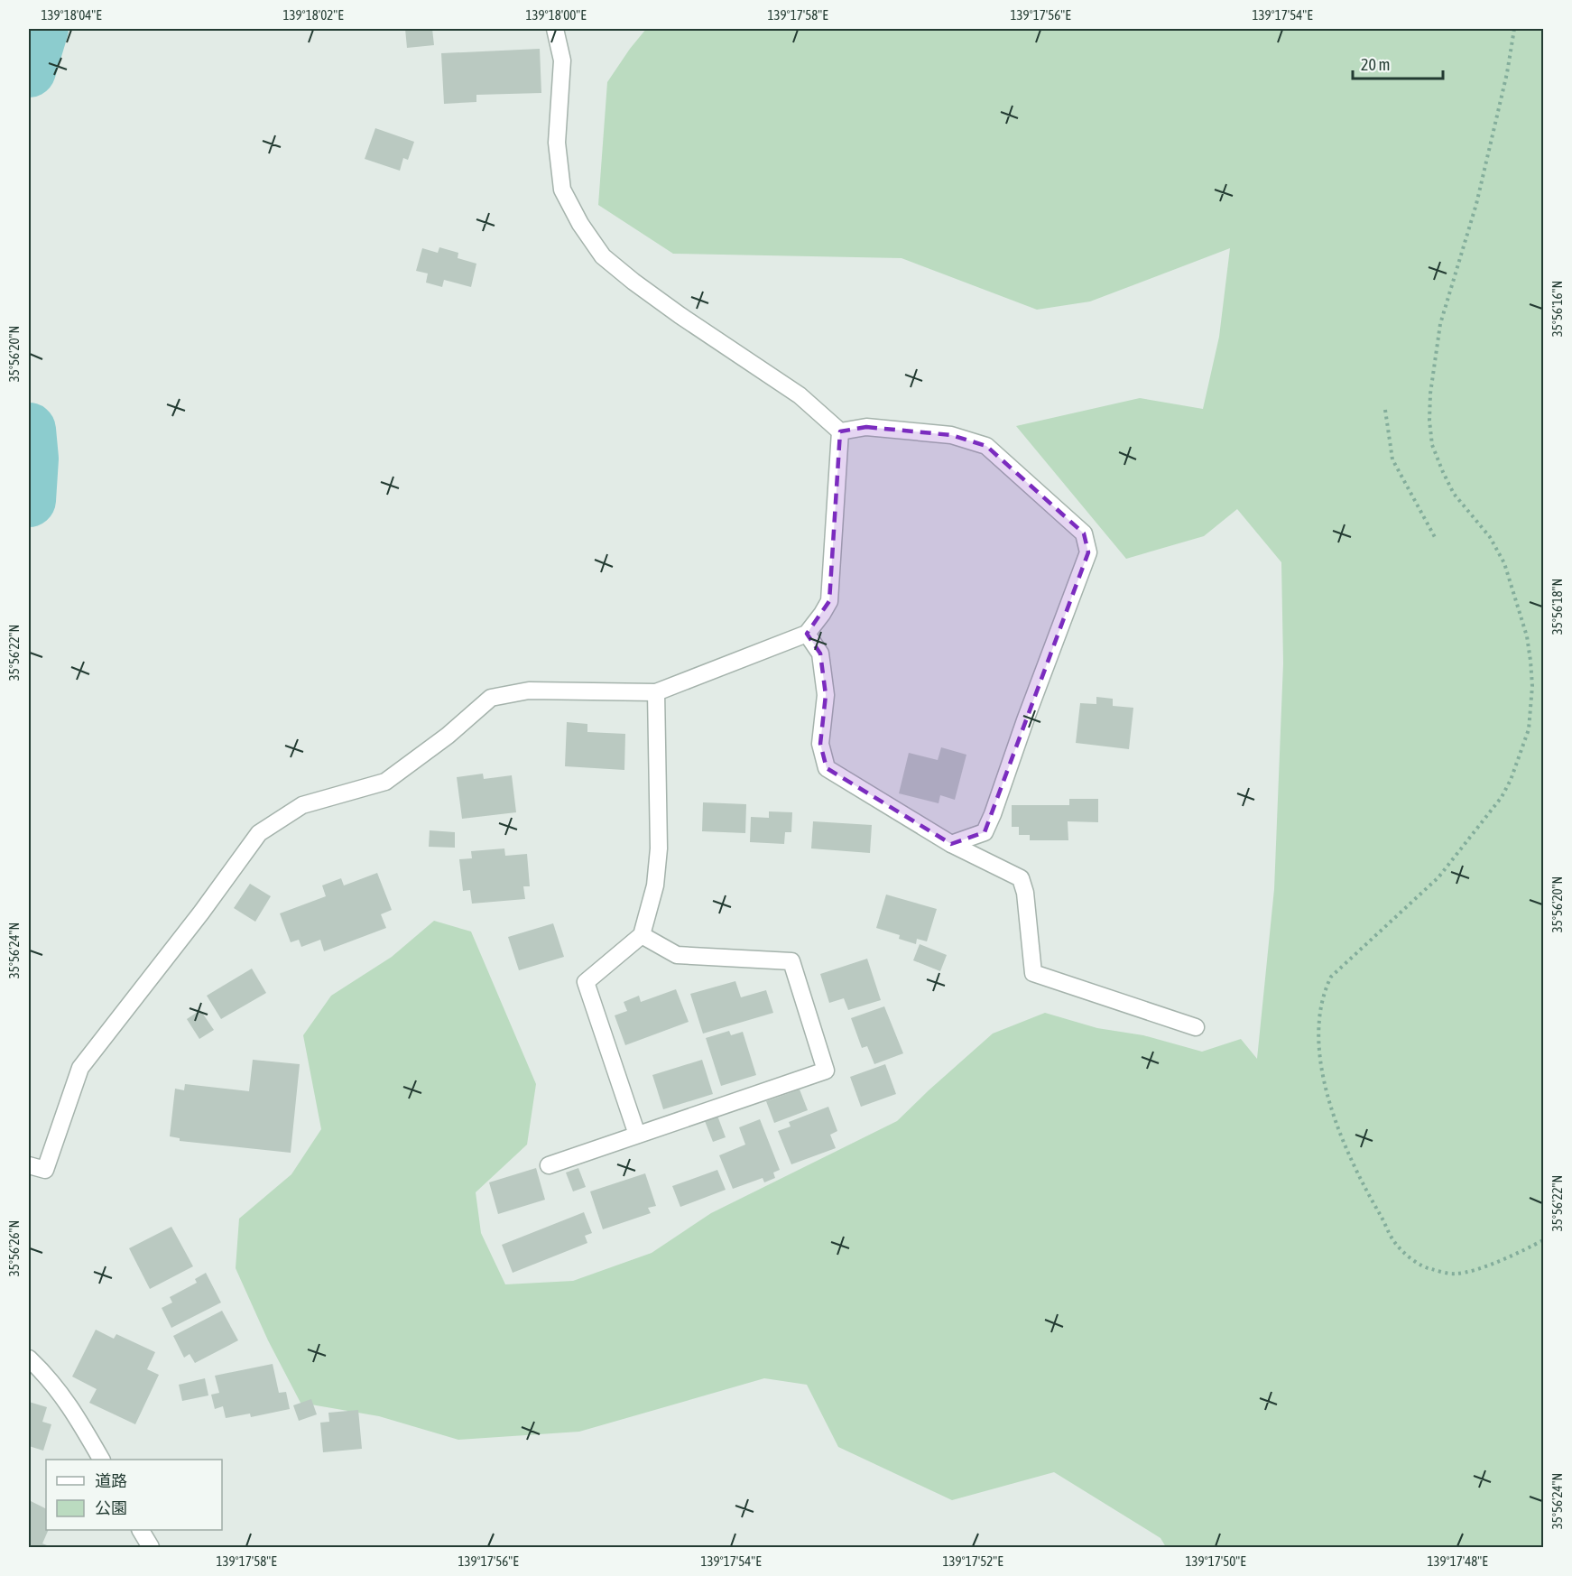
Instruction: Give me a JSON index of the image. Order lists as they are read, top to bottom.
{
  "legend": ["道路", "公園"],
  "scale_bar": "20 m",
  "coordinates": [
    "139°18'04\"E",
    "139°18'02\"E",
    "139°18'00\"E",
    "139°17'58\"E",
    "139°17'56\"E",
    "139°17'54\"E",
    "35°56'16\"N",
    "35°56'20\"N",
    "35°56'18\"N",
    "35°56'22\"N",
    "35°56'24\"N",
    "35°56'26\"N",
    "139°17'52\"E",
    "139°17'50\"E",
    "139°17'48\"E"
  ]
}
